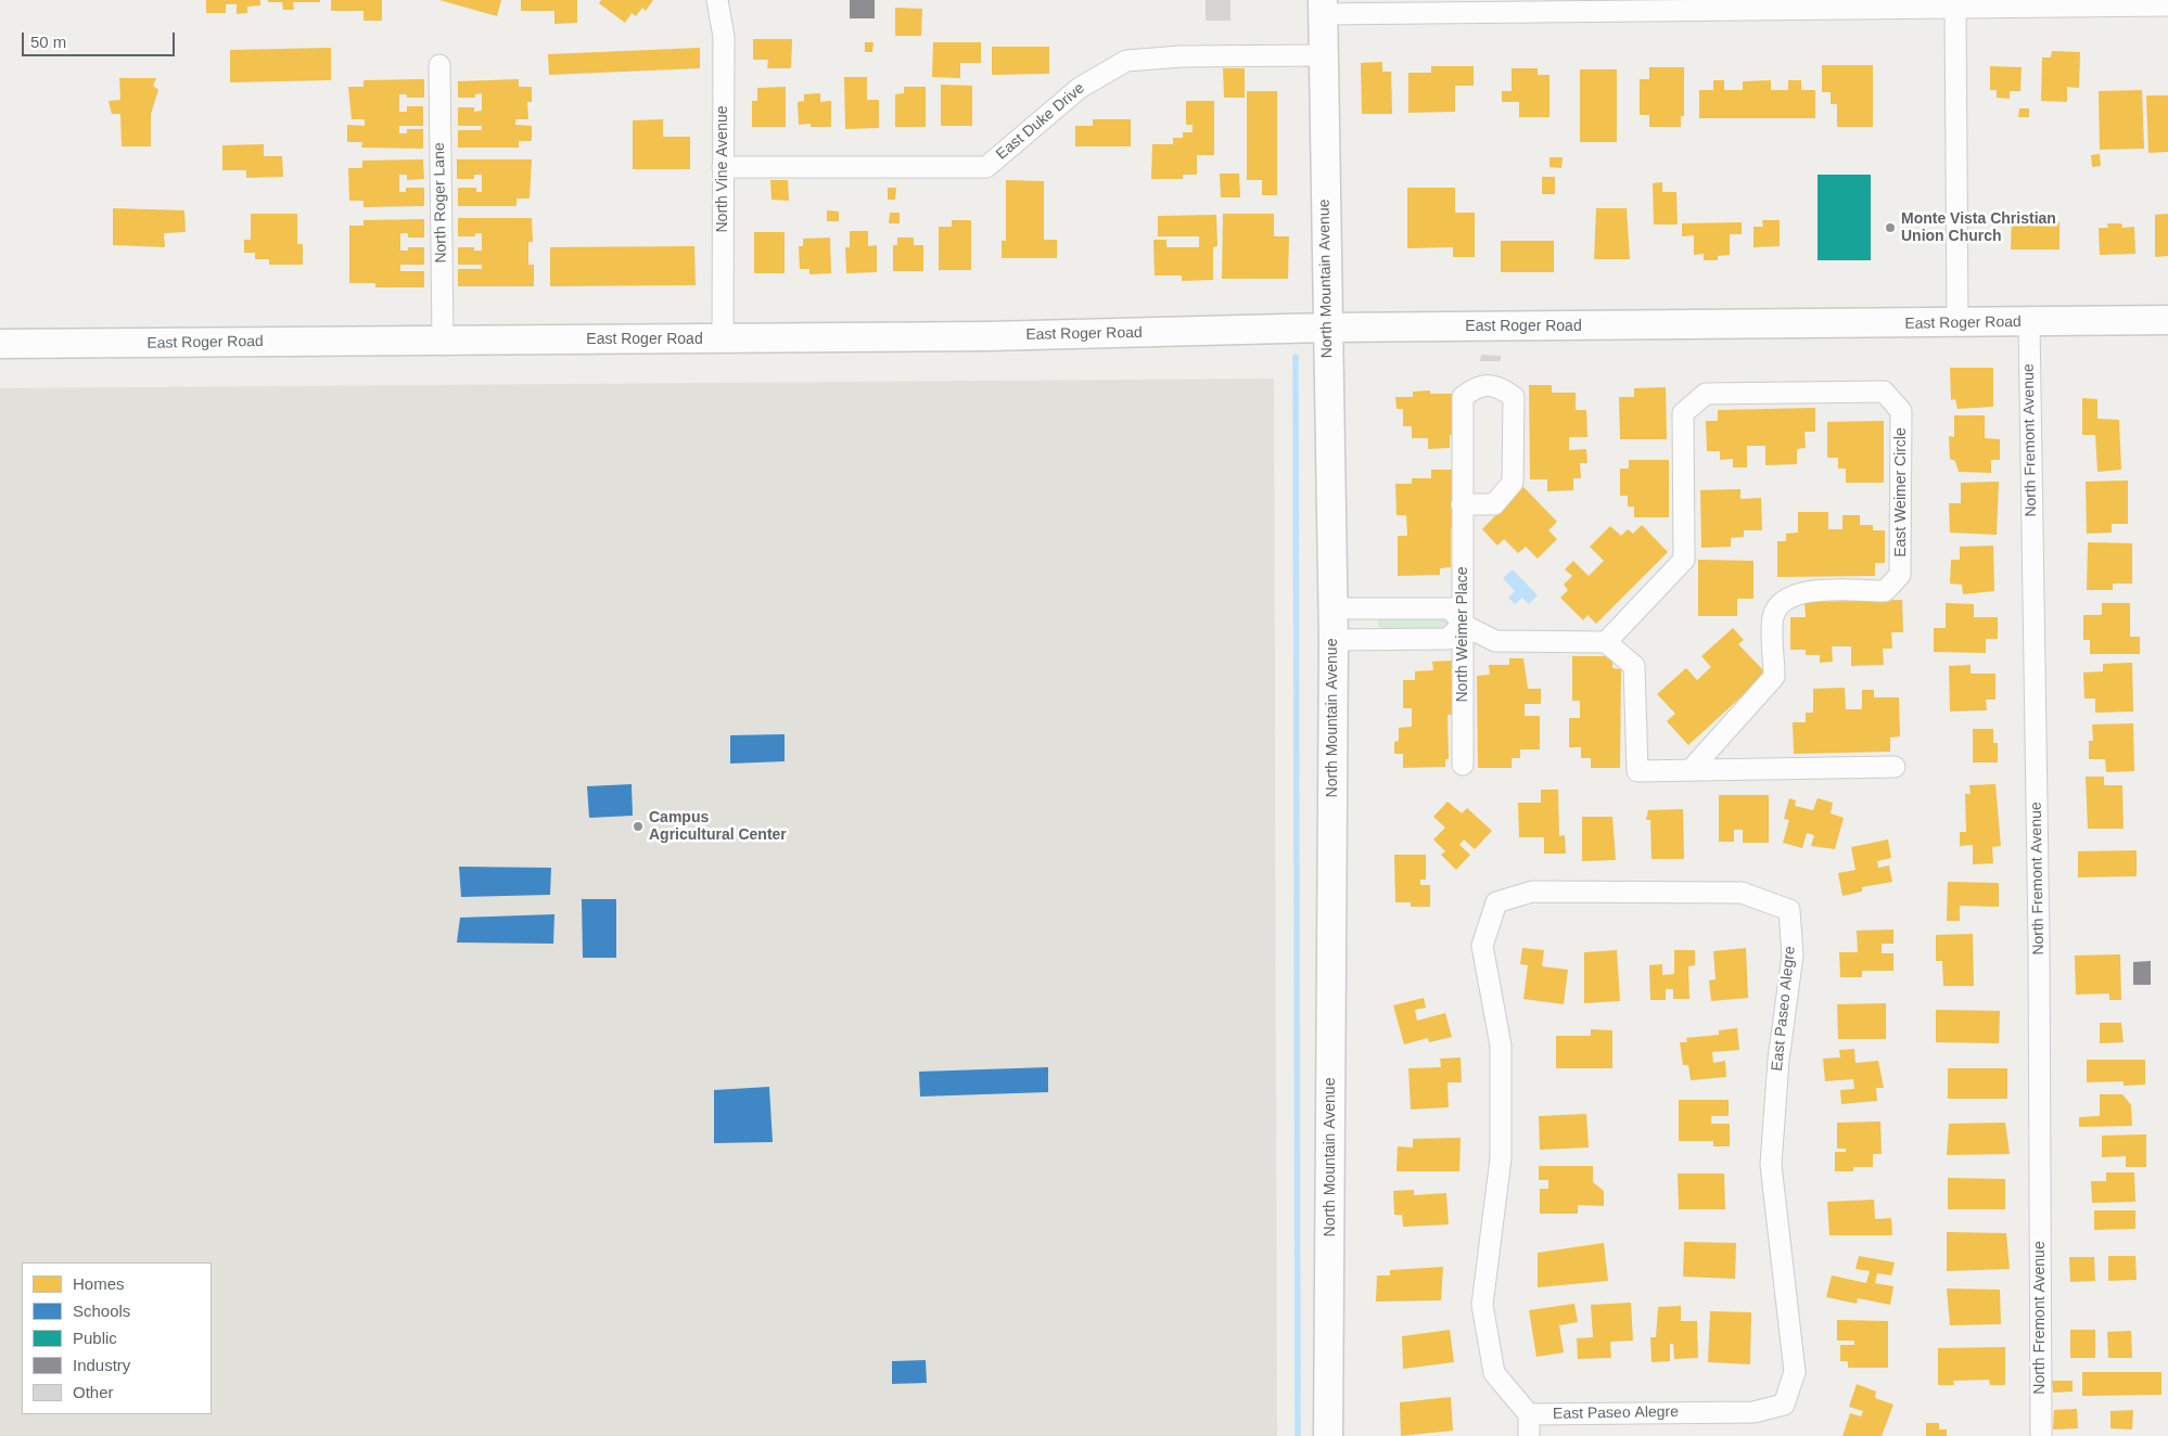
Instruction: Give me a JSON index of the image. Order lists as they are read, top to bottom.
{
  "streets": {
    "street": [
      "East Duke Drive",
      "North Vine Avenue",
      "North Roger Lane",
      "North Mountain Avenue",
      "East Roger Road",
      "North Fremont Avenue",
      "East Weimer Circle",
      "North Weimer Place",
      "East Paseo Alegre"
    ]
  },
  "crossings": [
    ["East Duke Drive", "North Vine Avenue"],
    ["East Duke Drive", "North Mountain Avenue"],
    ["North Vine Avenue", "East Roger Road"],
    ["North Roger Lane", "East Roger Road"],
    ["North Mountain Avenue", "East Roger Road"],
    ["East Roger Road", "North Fremont Avenue"]
  ],
  "places": ["Monte Vista Christian Union Church", "Campus Agricultural Center"],
  "legend": [
    "Homes",
    "Schools",
    "Public",
    "Industry",
    "Other"
  ],
  "scale_bar": "50 m"
}
